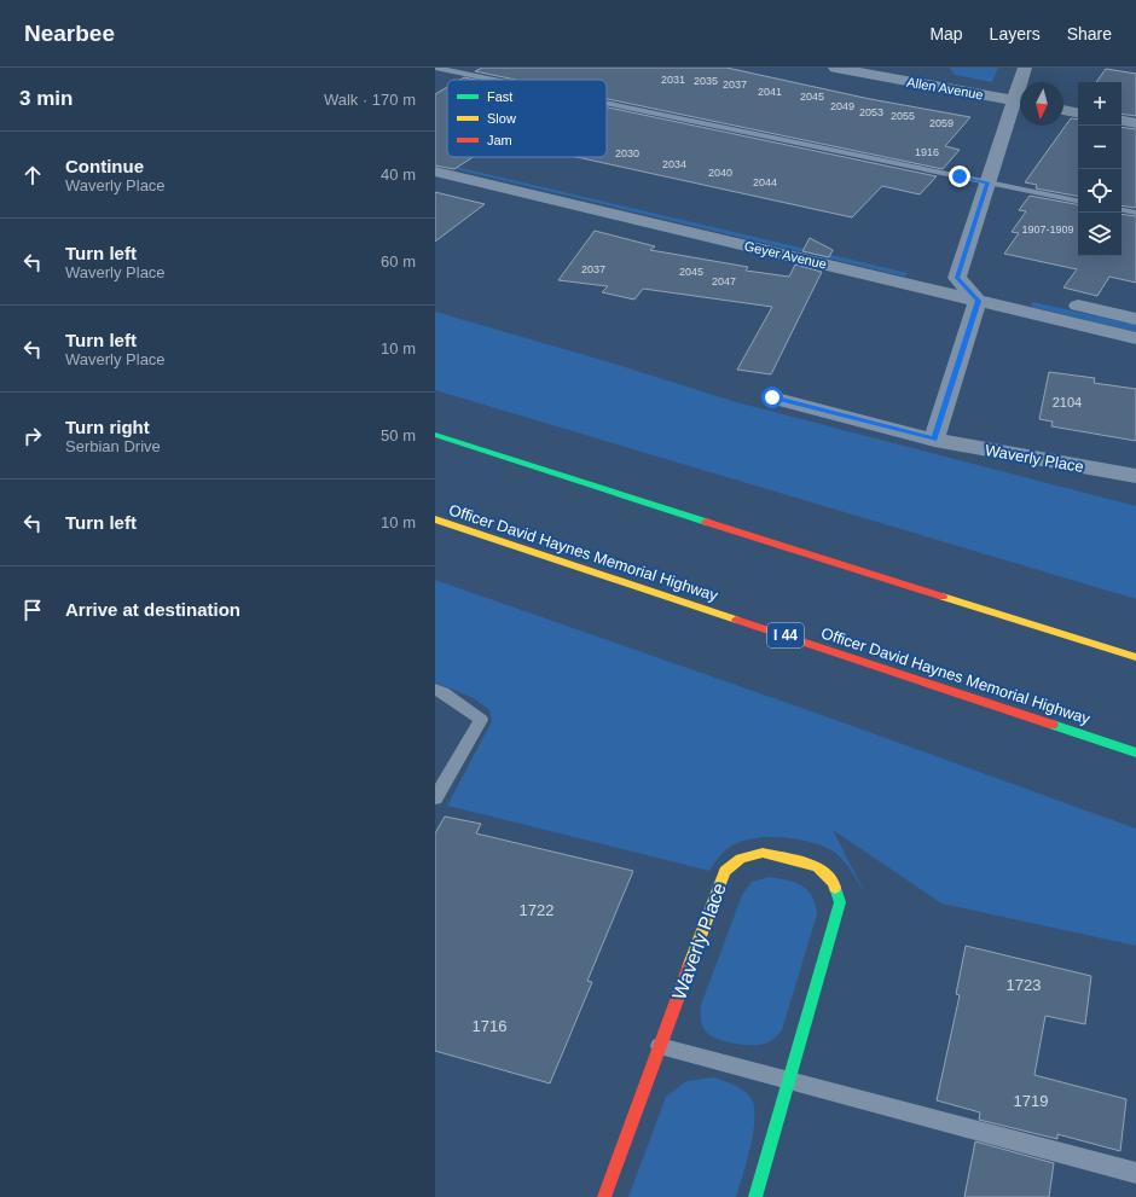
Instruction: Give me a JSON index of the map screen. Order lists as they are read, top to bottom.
{
  "streets": {
    "main road": ["Waverly Place", "Officer David Haynes Memorial Highway", "I 44"],
    "street": ["Allen Avenue", "Geyer Avenue"]
  },
  "house_numbers": [
    "2031",
    "2035",
    "2037",
    "2041",
    "2045",
    "2049",
    "2053",
    "2055",
    "2059",
    "1916",
    "2030",
    "2034",
    "2040",
    "2044",
    "1907-1909",
    "2037",
    "2045",
    "2047",
    "2104",
    "1722",
    "1723",
    "1716",
    "1719"
  ],
  "legend": ["Fast", "Slow", "Jam"],
  "north": "bottom",
  "page": {
    "header": "Nearbee",
    "nav": ["Map", "Layers", "Share"],
    "heading": ["3 min", "Walk · 170 m"],
    "map_buttons": ["+", "−"],
    "list": [
      ["Continue", "Waverly Place", "40 m"],
      ["Turn left", "Waverly Place", "60 m"],
      ["Turn left", "Waverly Place", "10 m"],
      ["Turn right", "Serbian Drive", "50 m"],
      ["Turn left", "10 m"],
      "Arrive at destination"
    ]
  }
}
